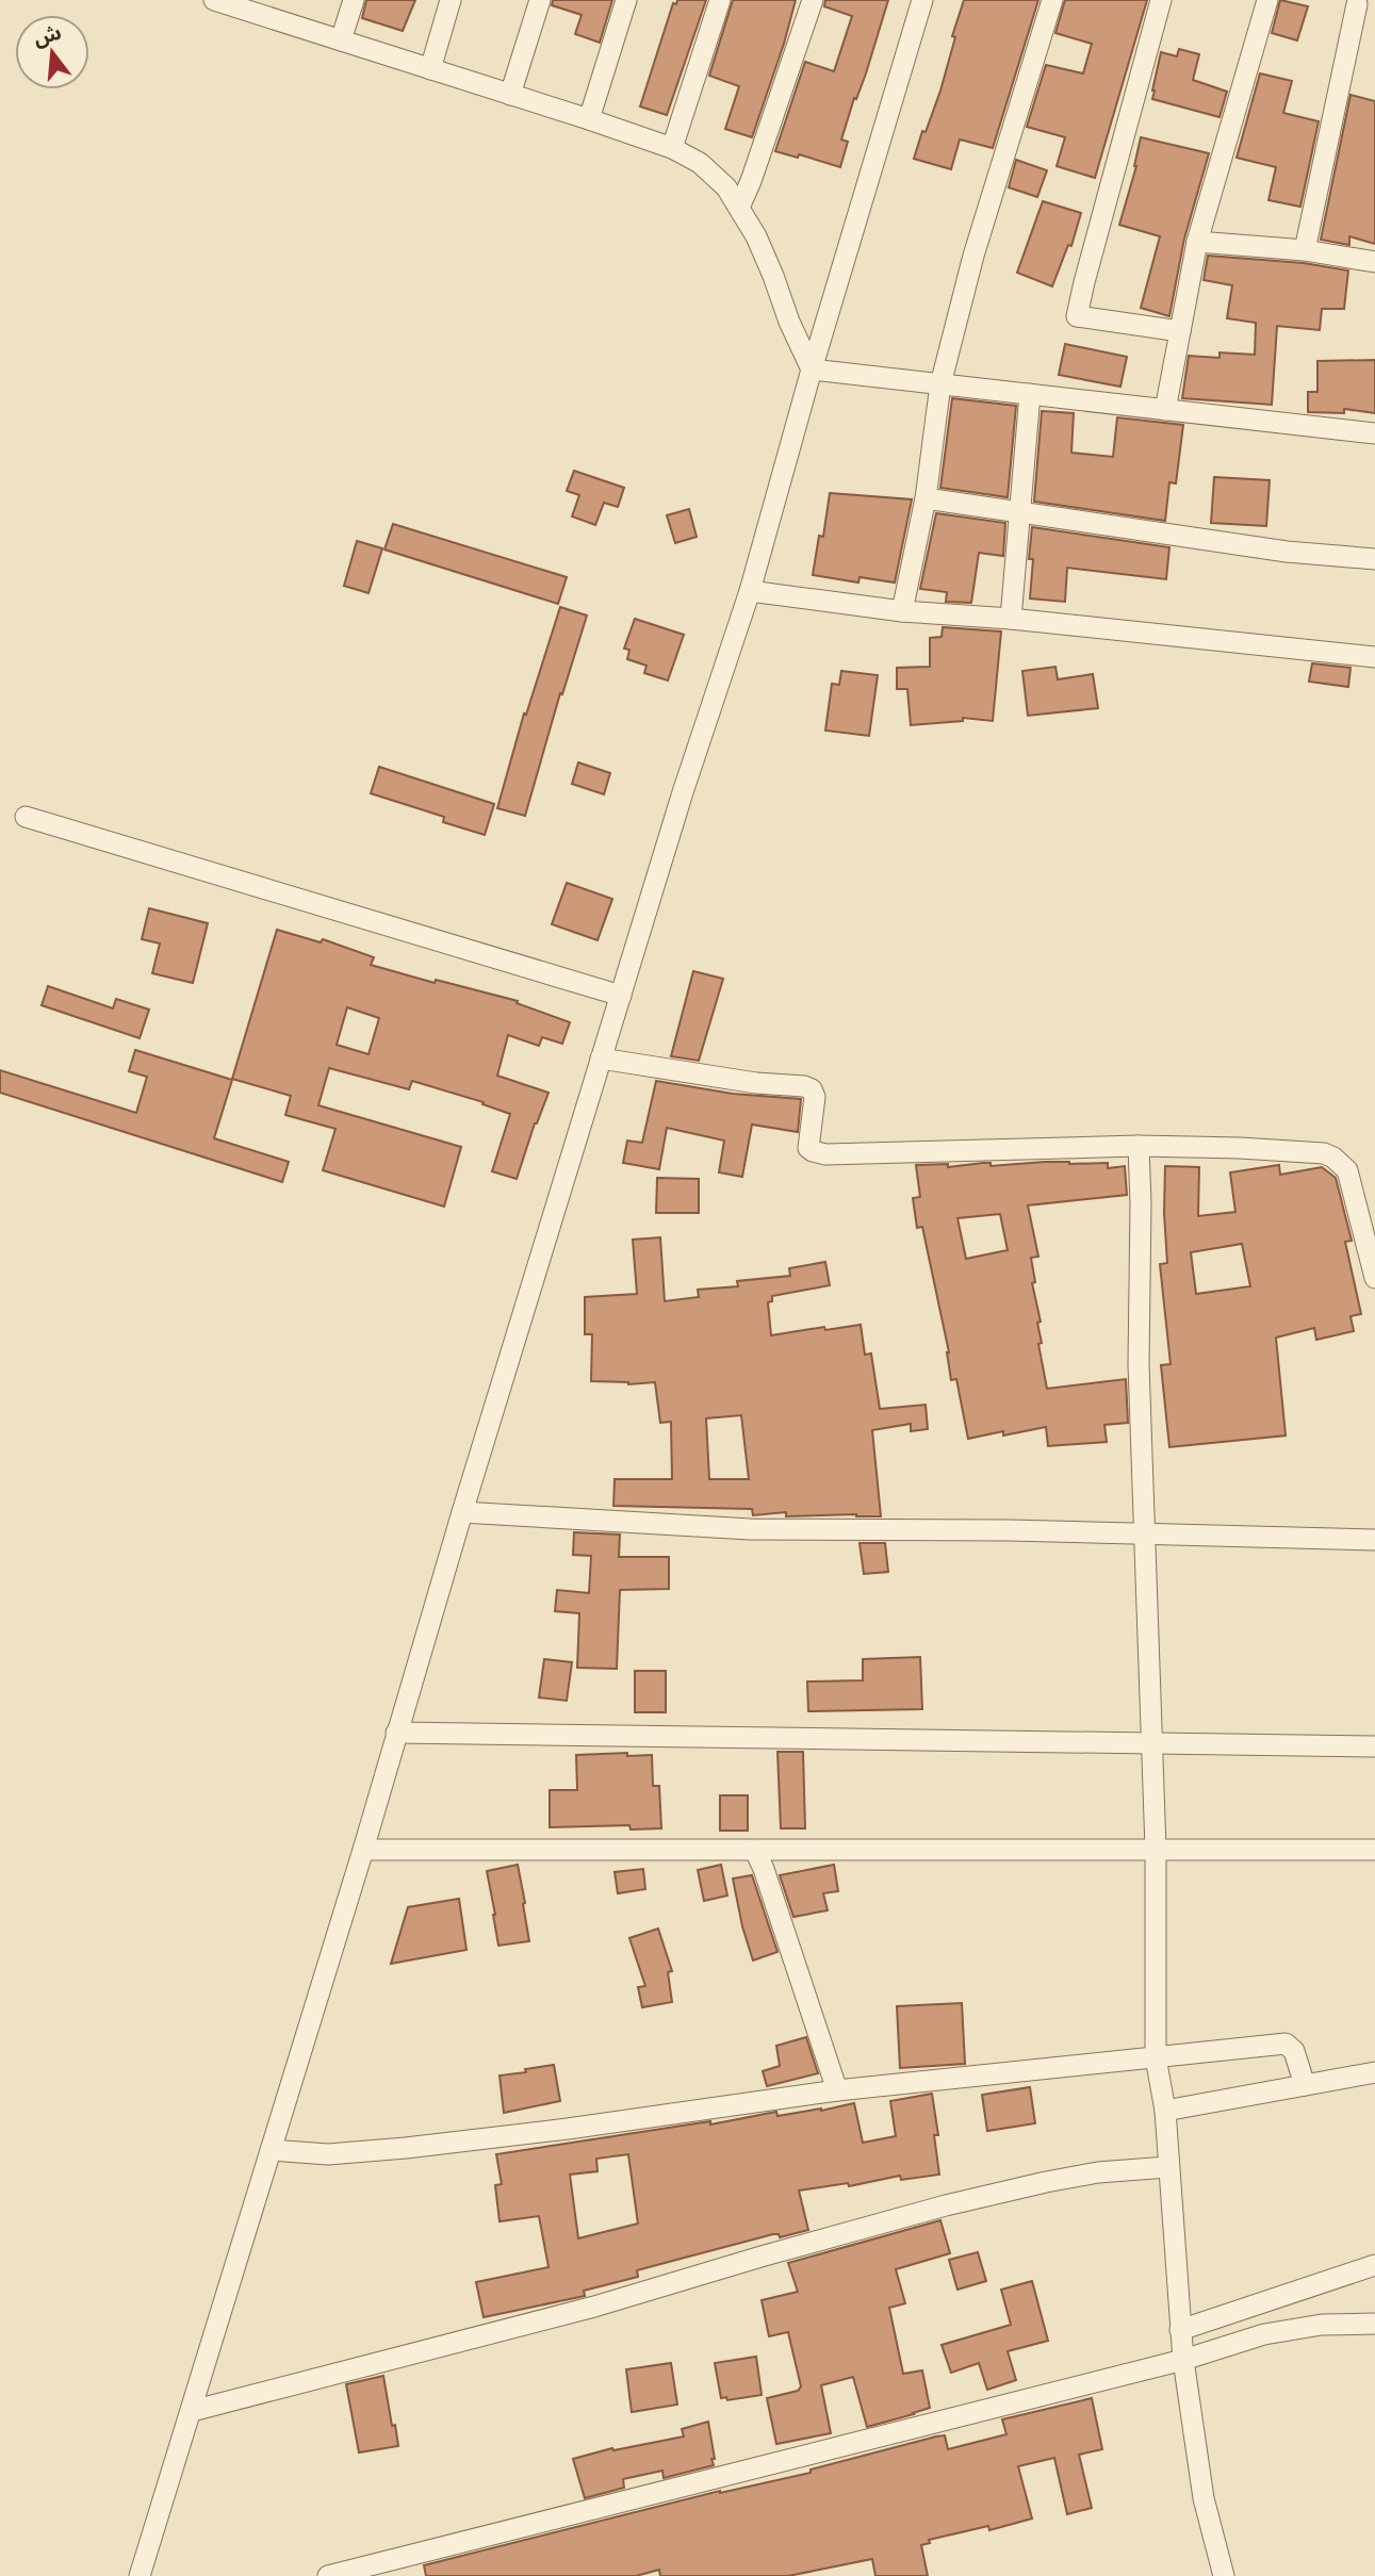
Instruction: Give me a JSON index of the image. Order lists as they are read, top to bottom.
{
  "north": "top"
}
